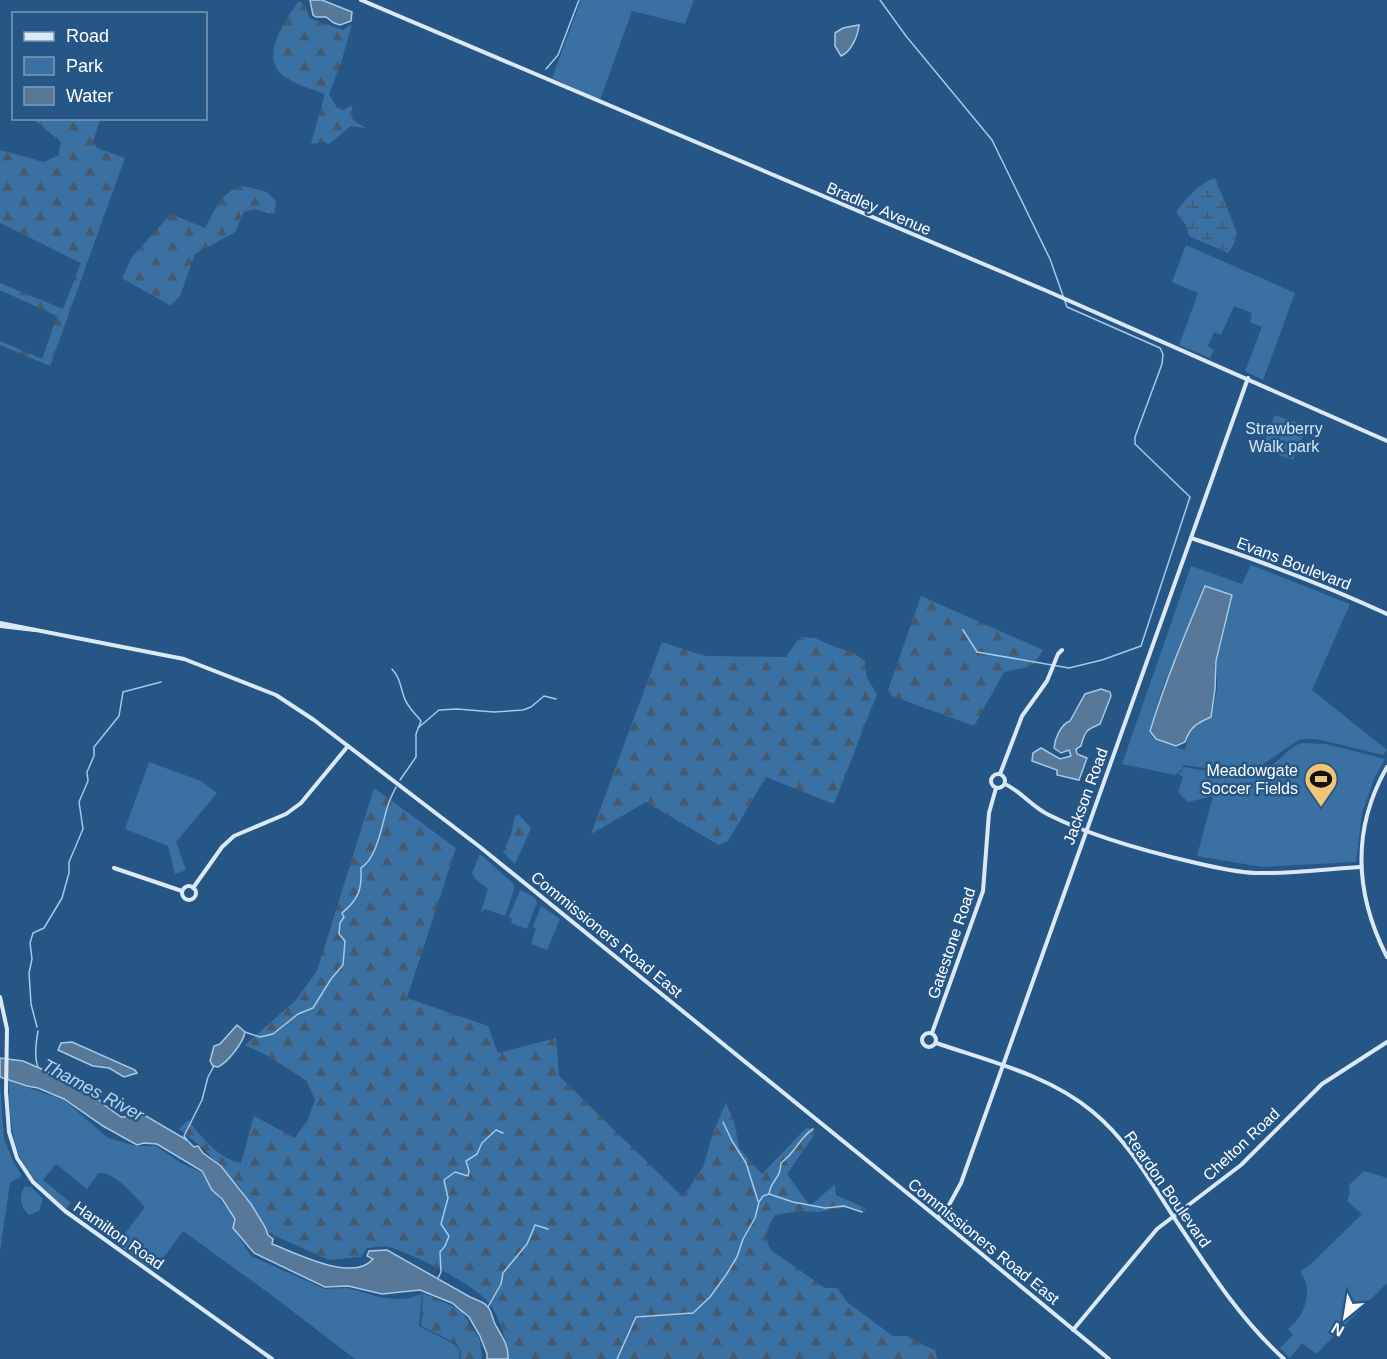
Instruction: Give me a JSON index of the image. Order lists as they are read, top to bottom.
{
  "streets": {
    "main road": [
      "Bradley Avenue",
      "Evans Boulevard",
      "Jackson Road",
      "Commissioners Road East",
      "Gatestone Road",
      "Chelton Road",
      "Reardon Boulevard",
      "Hamilton Road"
    ]
  },
  "crossings": [
    ["Bradley Avenue", "Jackson Road"],
    ["Evans Boulevard", "Jackson Road"],
    ["Jackson Road", "Commissioners Road East"],
    ["Jackson Road", "Reardon Boulevard"],
    ["Commissioners Road East", "Chelton Road"],
    ["Gatestone Road", "Reardon Boulevard"],
    ["Chelton Road", "Reardon Boulevard"]
  ],
  "water": ["Thames River"],
  "parks": ["Strawberry Walk park"],
  "places": {
    "sports": ["Meadowgate Soccer Fields"]
  },
  "legend": ["Road", "Park", "Water"],
  "north": "bottom left"
}
